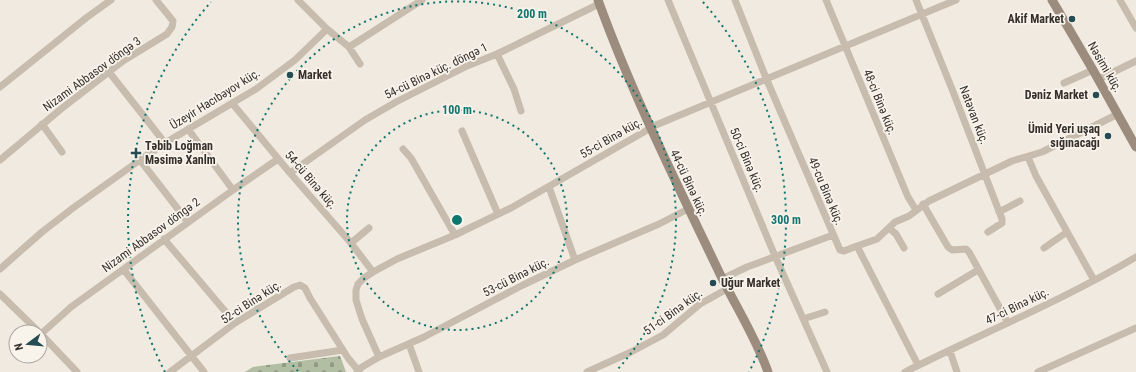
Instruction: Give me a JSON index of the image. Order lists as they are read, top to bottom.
{
  "streets": {
    "street": [
      "Nəsimi küç.",
      "54-cü Binə küç. döngə 1",
      "Nizami Abbasov döngə 3",
      "Üzeyir Hacıbəyov küç.",
      "48-ci Binə küç.",
      "Natəvan küç.",
      "55-ci Binə küç.",
      "50-ci Binə küç.",
      "54-cü Binə küç.",
      "44-cü Binə küç.",
      "49-cu Binə küç.",
      "Nizami Abbasov döngə 2",
      "53-cü Binə küç.",
      "52-ci Binə küç.",
      "47-ci Binə küç.",
      "51-ci Binə küç."
    ]
  },
  "crossings": [
    ["54-cü Binə küç. döngə 1", "54-cü Binə küç."],
    ["54-cü Binə küç. döngə 1", "44-cü Binə küç."],
    ["Üzeyir Hacıbəyov küç.", "54-cü Binə küç."],
    ["48-ci Binə küç.", "55-ci Binə küç."],
    ["Natəvan küç.", "55-ci Binə küç."],
    ["55-ci Binə küç.", "50-ci Binə küç."],
    ["55-ci Binə küç.", "54-cü Binə küç."],
    ["55-ci Binə küç.", "44-cü Binə küç."],
    ["55-ci Binə küç.", "49-cu Binə küç."],
    ["55-ci Binə küç.", "53-cü Binə küç."],
    ["54-cü Binə küç.", "Nizami Abbasov döngə 2"],
    ["44-cü Binə küç.", "53-cü Binə küç."],
    ["44-cü Binə küç.", "51-ci Binə küç."],
    ["53-cü Binə küç.", "52-ci Binə küç."]
  ],
  "places": {
    "other": [
      "Akif Market",
      "Market",
      "Dəniz Market",
      "Ümid Yeri uşaq sığınacağı",
      "Uğur Market"
    ],
    "health": ["Təbib Loğman Məsimə Xanlm"]
  },
  "north": "left",
  "rings": ["200 m", "100 m", "300 m"]
}
